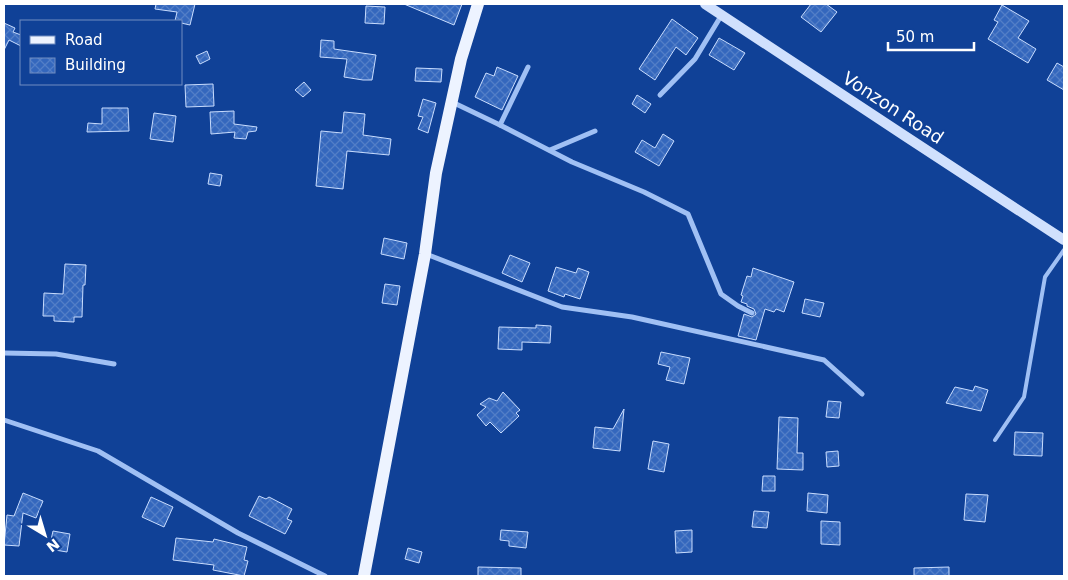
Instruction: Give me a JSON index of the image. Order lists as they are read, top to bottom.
{
  "streets": {
    "street": ["Vonzon Road"]
  },
  "legend": ["Road", "Building"],
  "scale_bar": "50 m",
  "north": "bottom right"
}
